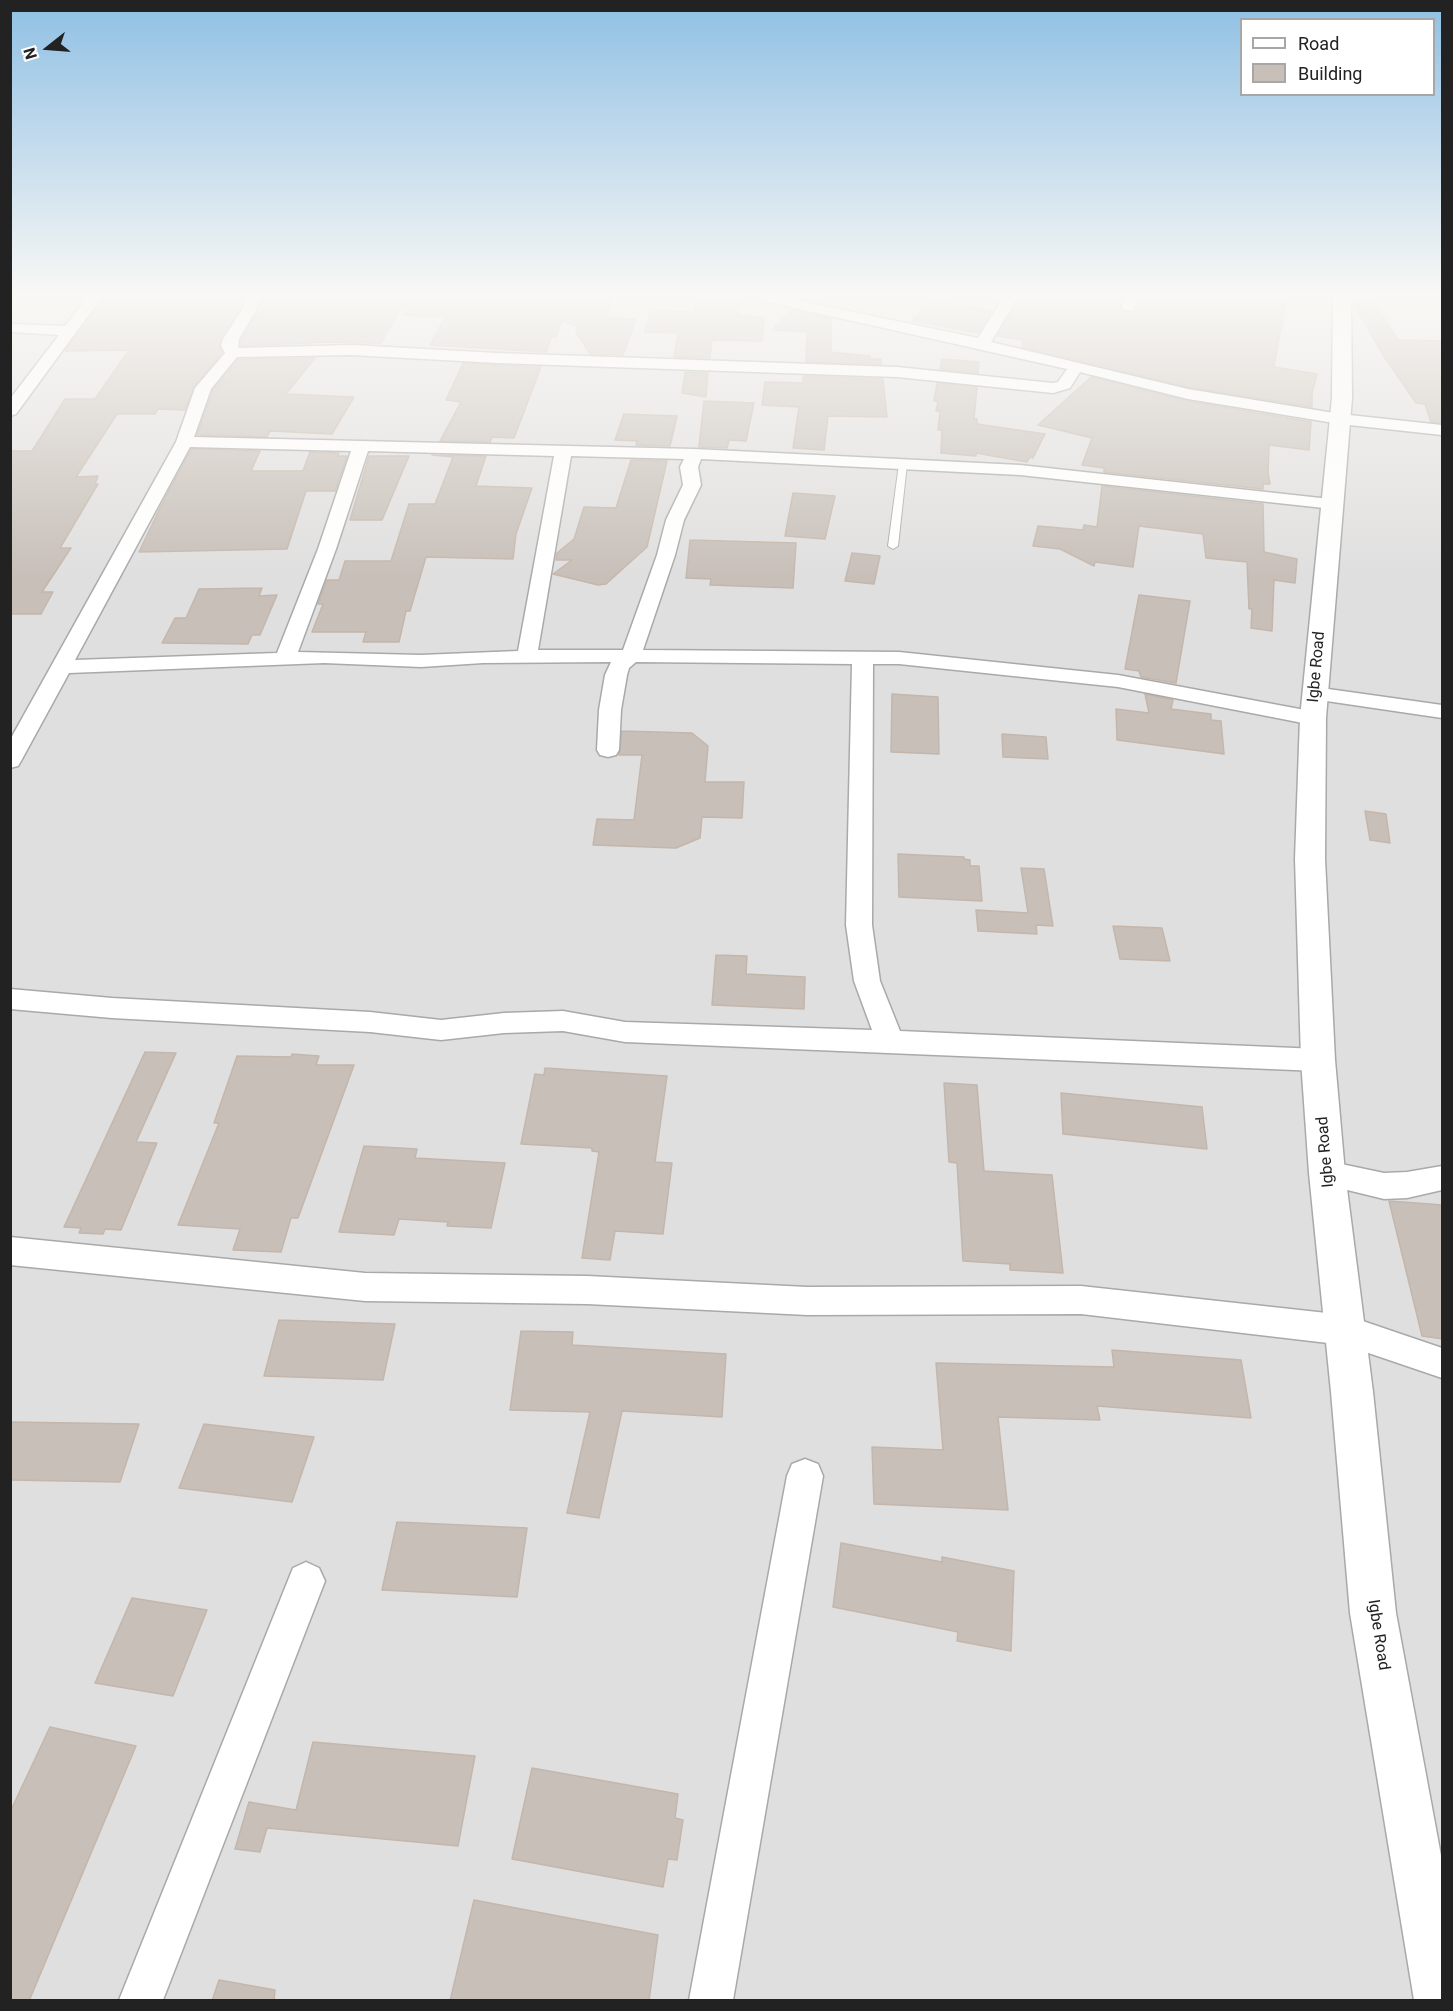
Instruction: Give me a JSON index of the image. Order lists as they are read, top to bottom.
{
  "streets": {
    "street": ["Igbe Road"]
  },
  "legend": ["Road", "Building"],
  "north": "left"
}
